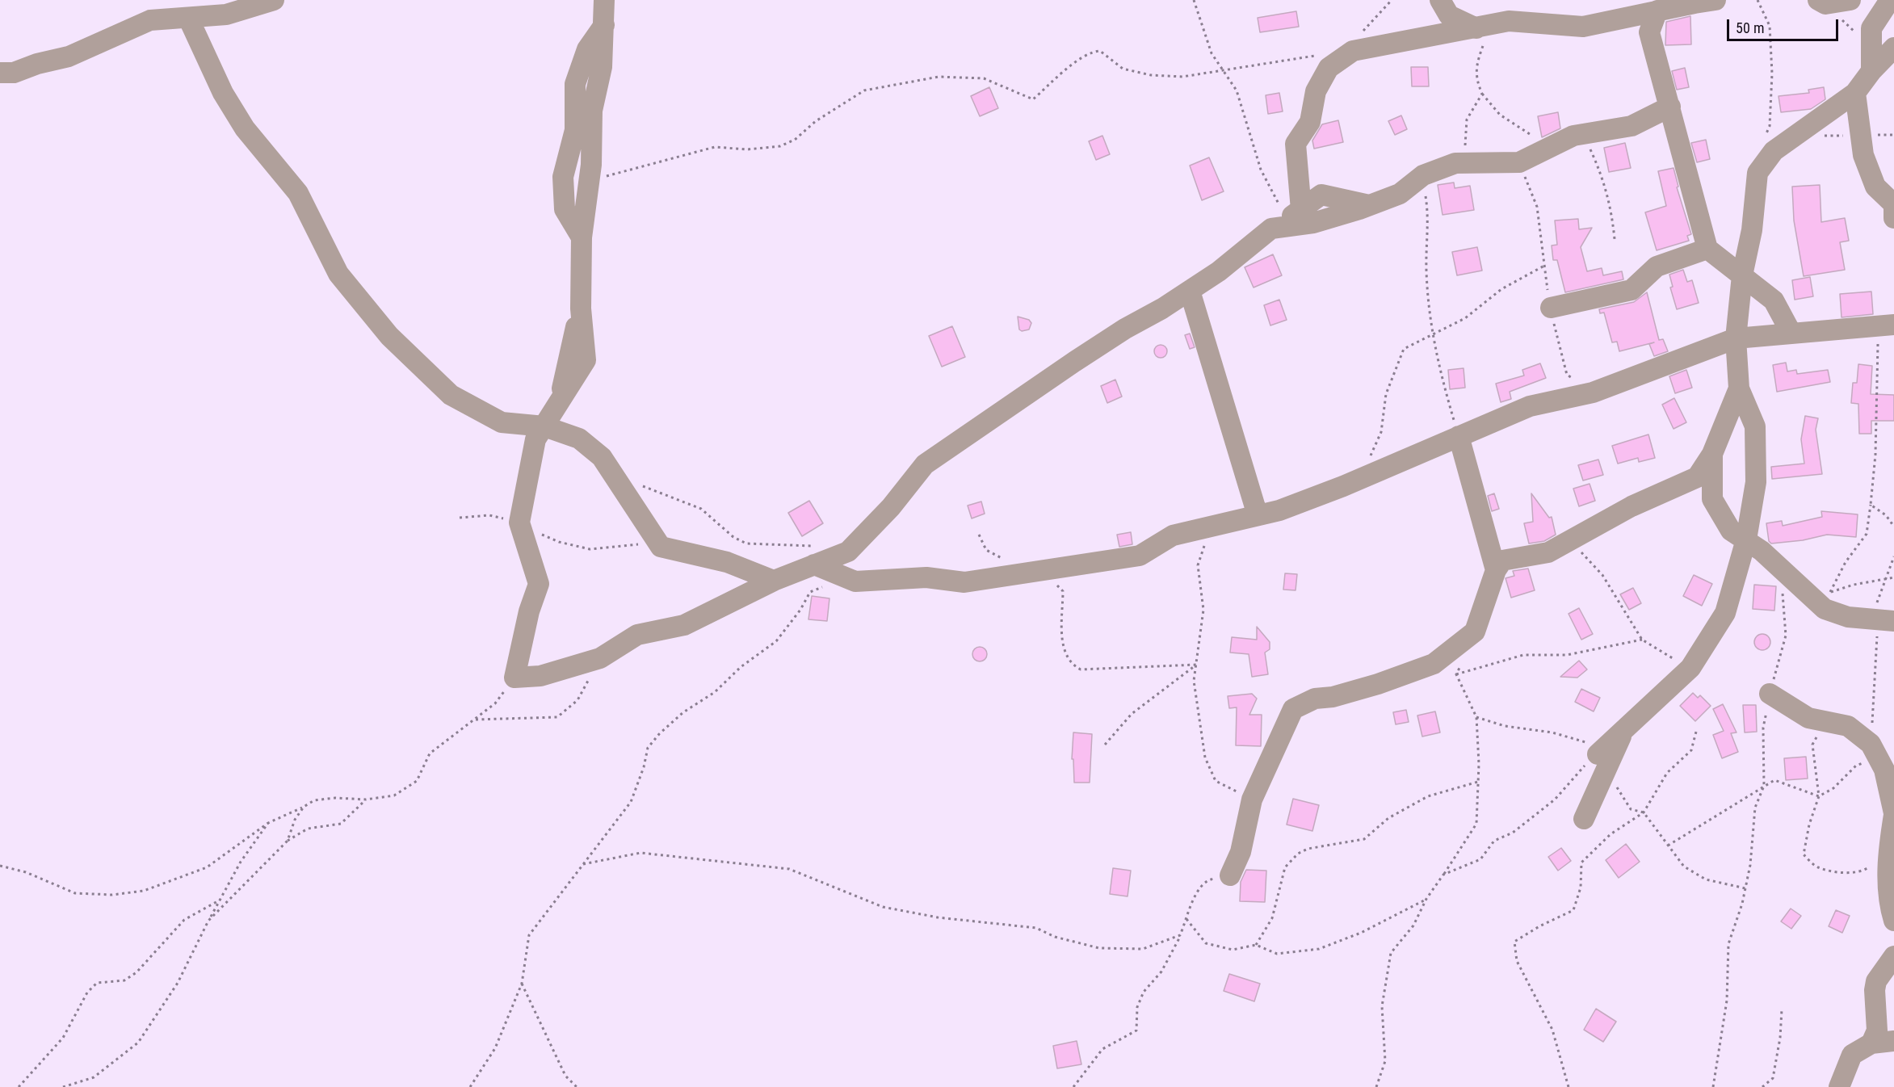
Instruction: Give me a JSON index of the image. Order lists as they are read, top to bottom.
{
  "scale_bar": "50 m"
}
